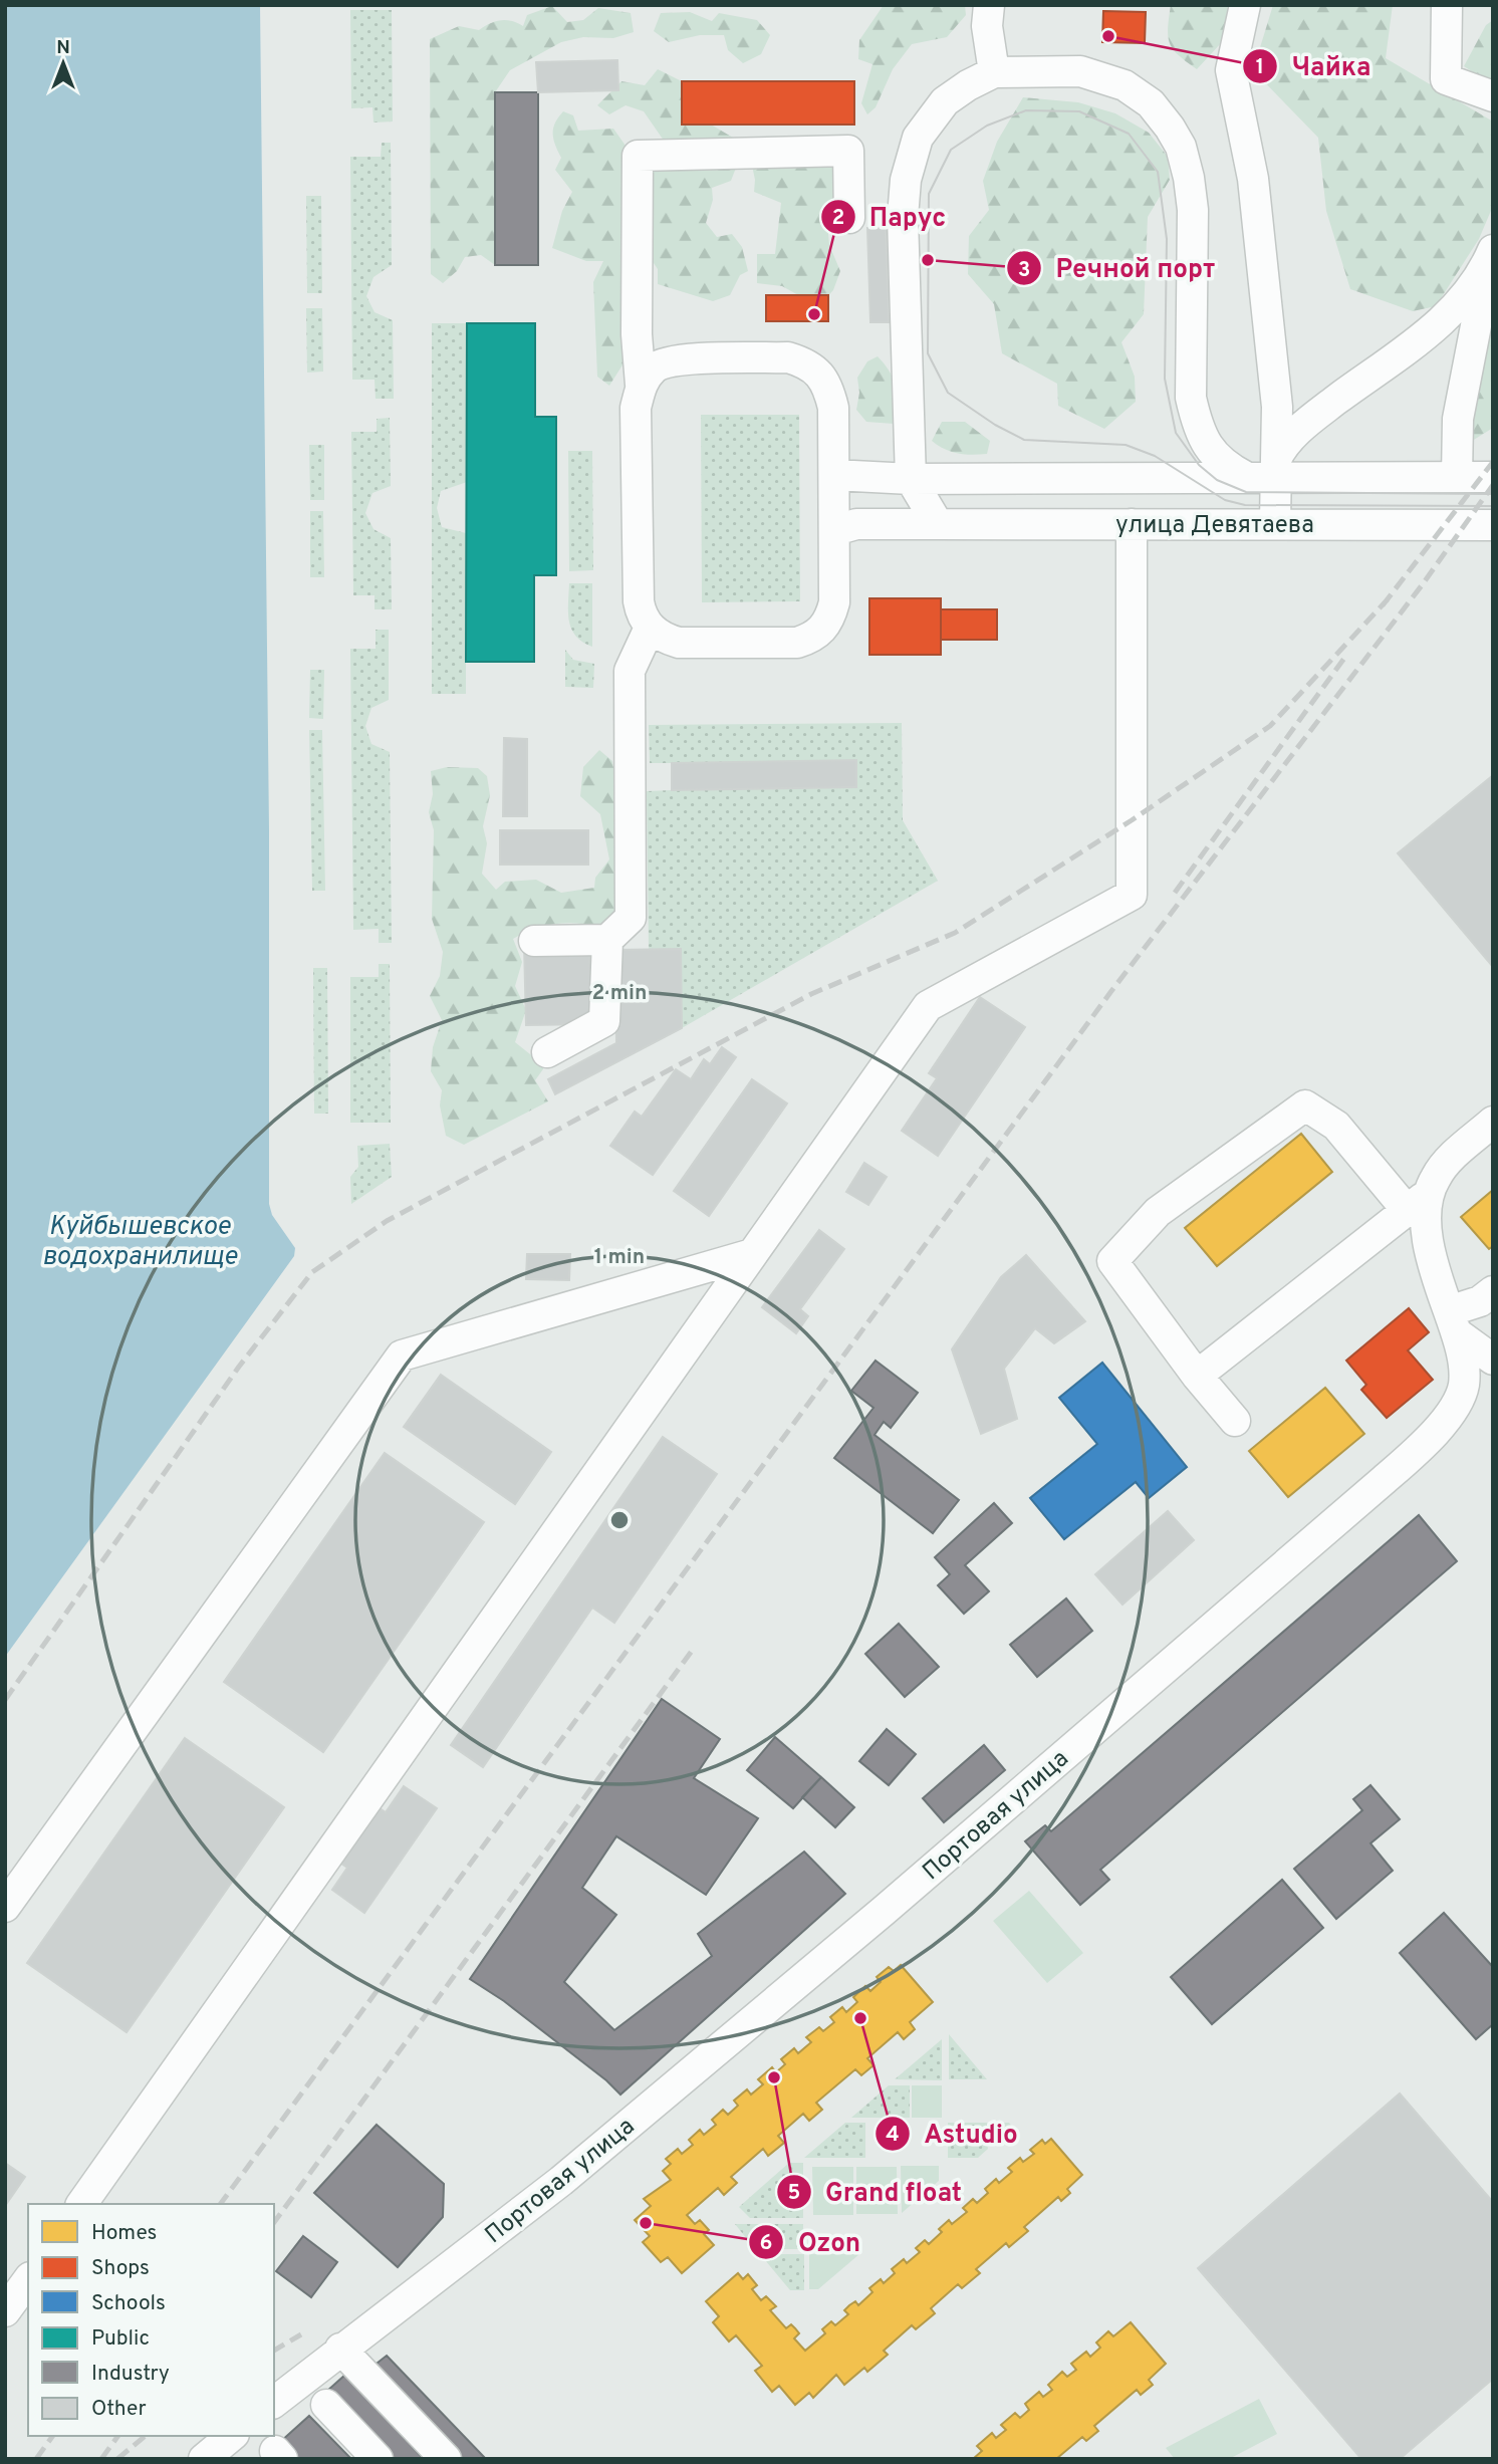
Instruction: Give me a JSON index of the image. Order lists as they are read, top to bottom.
{
  "streets": {
    "street": ["улица Девятаева", "Портовая улица"]
  },
  "water": ["Куйбышевское водохранилище"],
  "places": [
    "Чайка",
    "Речной порт",
    "Парус",
    "Astudio",
    "Grand float",
    "Ozon"
  ],
  "legend": [
    "Homes",
    "Shops",
    "Schools",
    "Public",
    "Industry",
    "Other"
  ],
  "north": "top",
  "rings": ["2 min", "1 min"]
}
